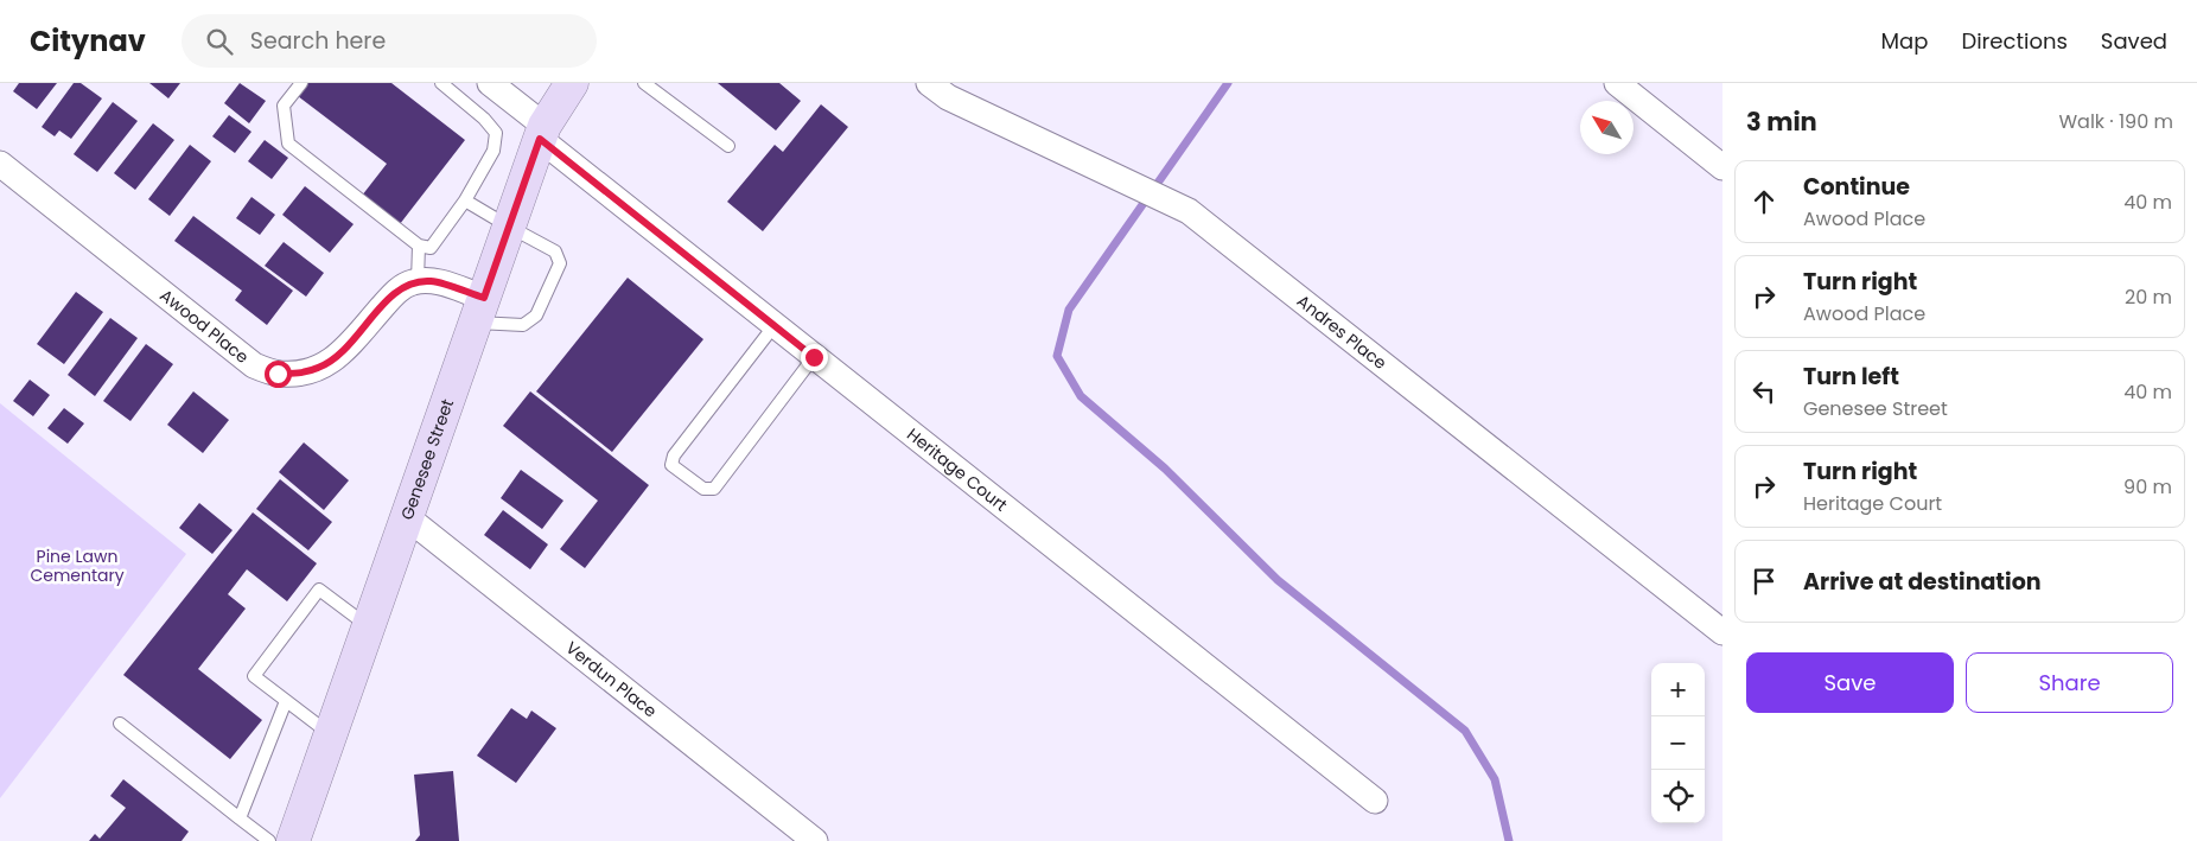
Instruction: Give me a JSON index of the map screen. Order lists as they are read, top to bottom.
{
  "streets": {
    "main road": ["Genesee Street"],
    "street": [
      "Awood Place",
      "Andres Place",
      "Heritage Court",
      "Verdun Place"
    ]
  },
  "crossings": [
    ["Genesee Street", "Heritage Court"],
    ["Genesee Street", "Verdun Place"]
  ],
  "parks": ["Pine Lawn Cementary"],
  "north": "top left",
  "page": {
    "header": "Citynav",
    "search": "Search here",
    "nav": ["Map", "Directions", "Saved"],
    "heading": ["3 min", "Walk · 190 m"],
    "list": [
      ["Continue", "Awood Place", "40 m"],
      ["Turn right", "Awood Place", "20 m"],
      ["Turn left", "Genesee Street", "40 m"],
      ["Turn right", "Heritage Court", "90 m"],
      "Arrive at destination"
    ],
    "buttons": ["Save", "Share"],
    "map_buttons": ["+", "−"]
  }
}
